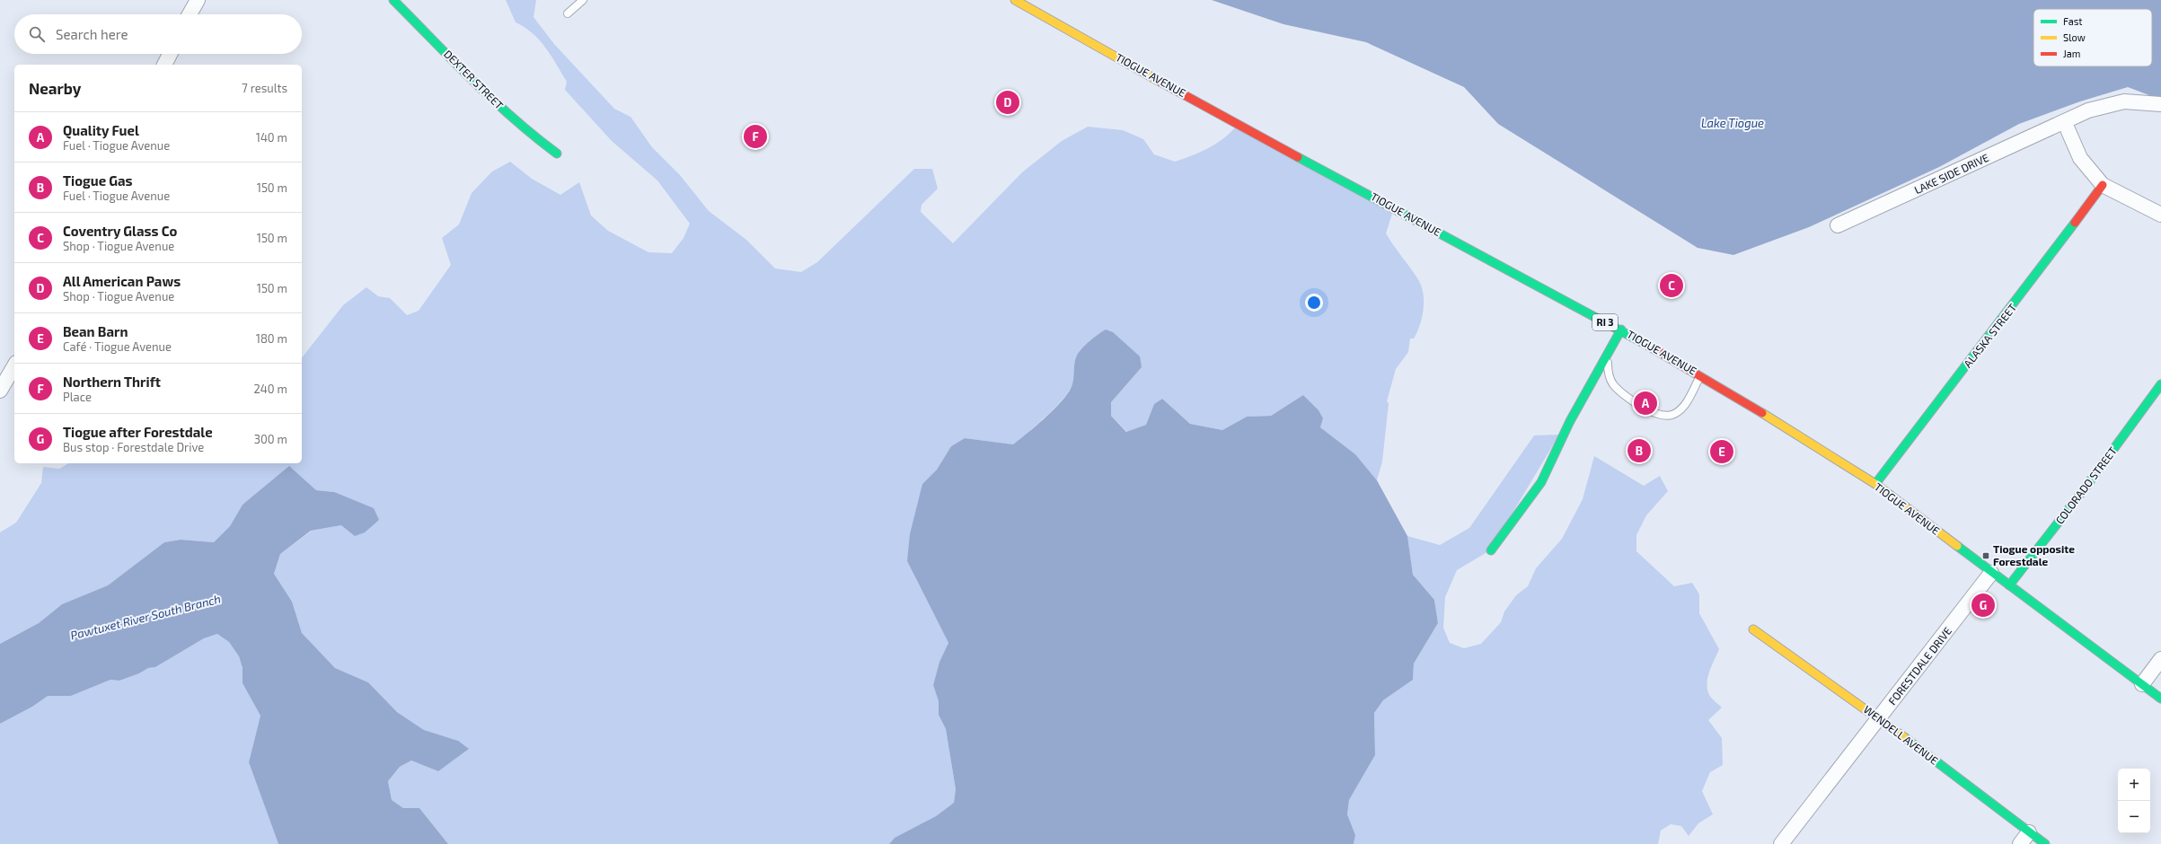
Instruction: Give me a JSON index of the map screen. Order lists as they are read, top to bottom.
{
  "streets": {
    "street": [
      "TIOGUE AVENUE",
      "DEXTER STREET",
      "LAKE SIDE DRIVE",
      "RI 3",
      "ALASKA STREET",
      "COLORADO STREET",
      "FORESTDALE DRIVE",
      "WENDELL AVENUE"
    ]
  },
  "crossings": [
    ["TIOGUE AVENUE", "ALASKA STREET"],
    ["TIOGUE AVENUE", "COLORADO STREET"],
    ["TIOGUE AVENUE", "FORESTDALE DRIVE"],
    ["FORESTDALE DRIVE", "WENDELL AVENUE"]
  ],
  "water": ["Lake Tiogue", "Pawtuxet River South Branch"],
  "places": {
    "transit": ["Tiogue opposite Forestdale"]
  },
  "legend": ["Fast", "Slow", "Jam"],
  "page": {
    "search": "Search here",
    "heading": ["Nearby", "7 results"],
    "pins": [
      "D",
      "F",
      "C",
      "A",
      "B",
      "E",
      "G"
    ],
    "list": [
      {
        "mark": "A",
        "name": "Quality Fuel",
        "note": "Fuel · Tiogue Avenue",
        "value": "140 m"
      },
      {
        "mark": "B",
        "name": "Tiogue Gas",
        "note": "Fuel · Tiogue Avenue",
        "value": "150 m"
      },
      {
        "mark": "C",
        "name": "Coventry Glass Co",
        "note": "Shop · Tiogue Avenue",
        "value": "150 m"
      },
      {
        "mark": "D",
        "name": "All American Paws",
        "note": "Shop · Tiogue Avenue",
        "value": "150 m"
      },
      {
        "mark": "E",
        "name": "Bean Barn",
        "note": "Café · Tiogue Avenue",
        "value": "180 m"
      },
      {
        "mark": "F",
        "name": "Northern Thrift",
        "note": "Place",
        "value": "240 m"
      },
      {
        "mark": "G",
        "name": "Tiogue after Forestdale",
        "note": "Bus stop · Forestdale Drive",
        "value": "300 m"
      }
    ],
    "map_buttons": ["+", "−"]
  }
}
